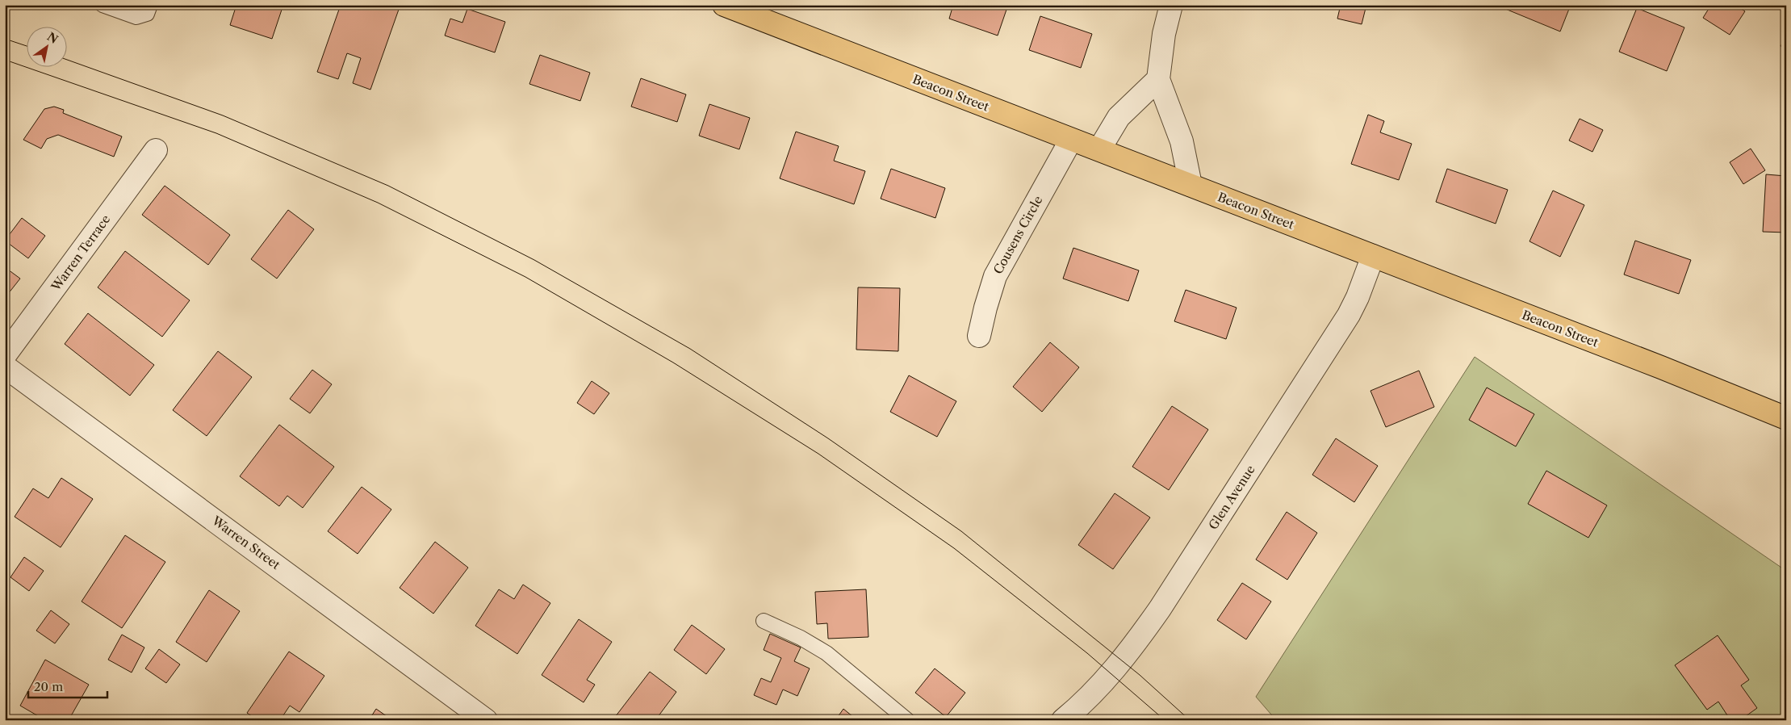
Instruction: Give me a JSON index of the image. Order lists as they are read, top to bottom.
{
  "streets": {
    "main road": ["Beacon Street"],
    "street": [
      "Cousens Circle",
      "Warren Terrace",
      "Glen Avenue",
      "Warren Street"
    ]
  },
  "crossings": [
    ["Beacon Street", "Cousens Circle"],
    ["Beacon Street", "Glen Avenue"]
  ],
  "scale_bar": "20 m",
  "north": "top right"
}
